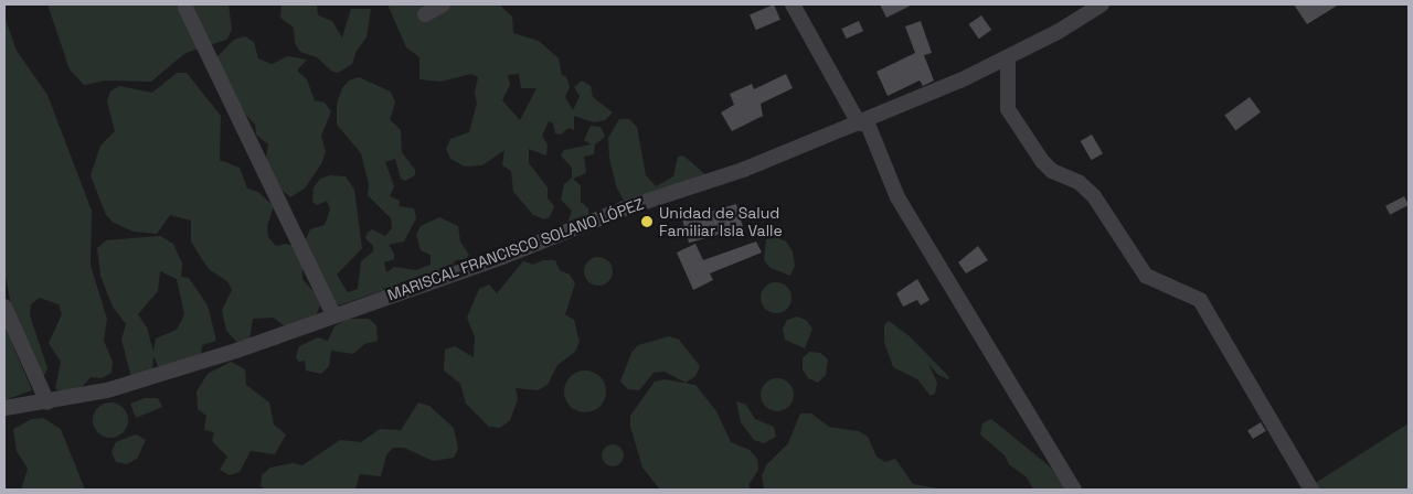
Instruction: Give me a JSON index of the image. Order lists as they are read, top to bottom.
{
  "streets": {
    "street": ["MARISCAL FRANCISCO SOLANO LÓPEZ"]
  },
  "places": ["Unidad de Salud Familiar Isla Valle"]
}
